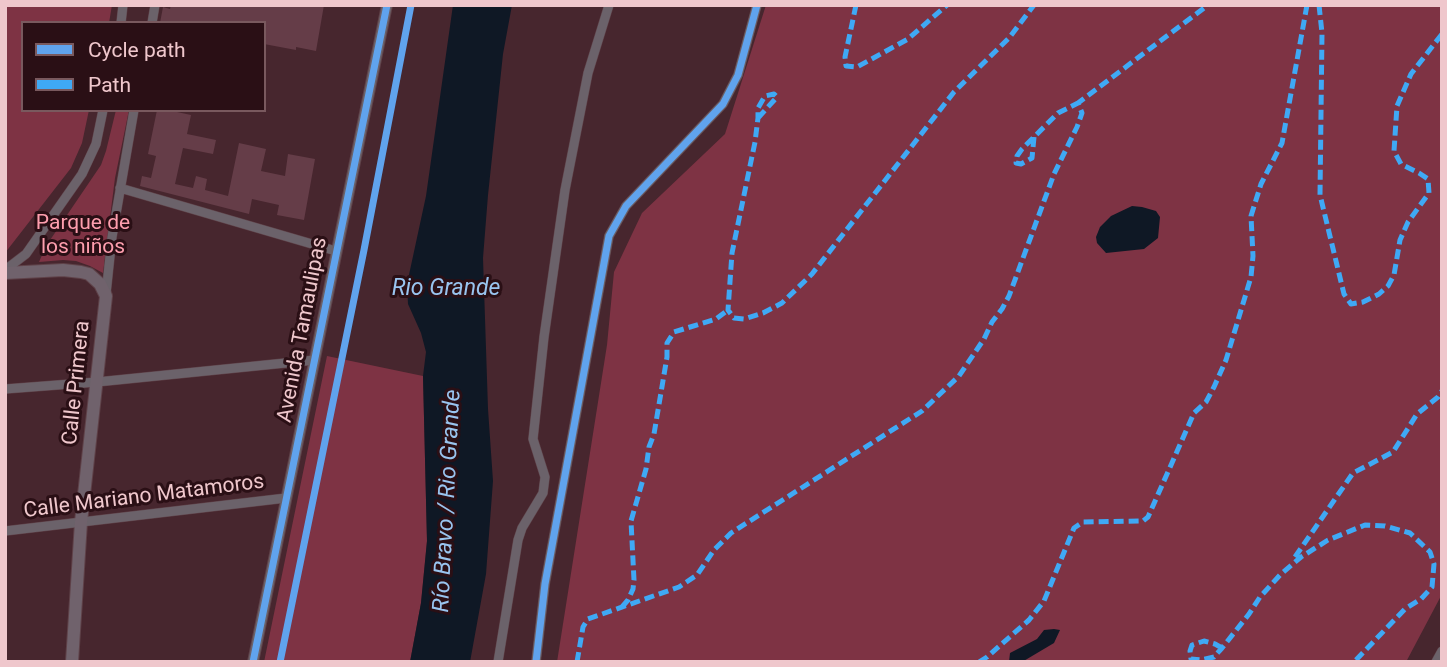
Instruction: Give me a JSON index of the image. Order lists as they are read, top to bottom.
{
  "streets": {
    "main road": ["Calle Primera"],
    "street": ["Avenida Tamaulipas", "Calle Mariano Matamoros"]
  },
  "crossings": [
    ["Avenida Tamaulipas", "Calle Mariano Matamoros"],
    ["Calle Primera", "Calle Mariano Matamoros"]
  ],
  "water": ["Rio Grande", "Río Bravo / Rio Grande"],
  "parks": ["Parque de los niños"],
  "legend": ["Cycle path", "Path"]
}
